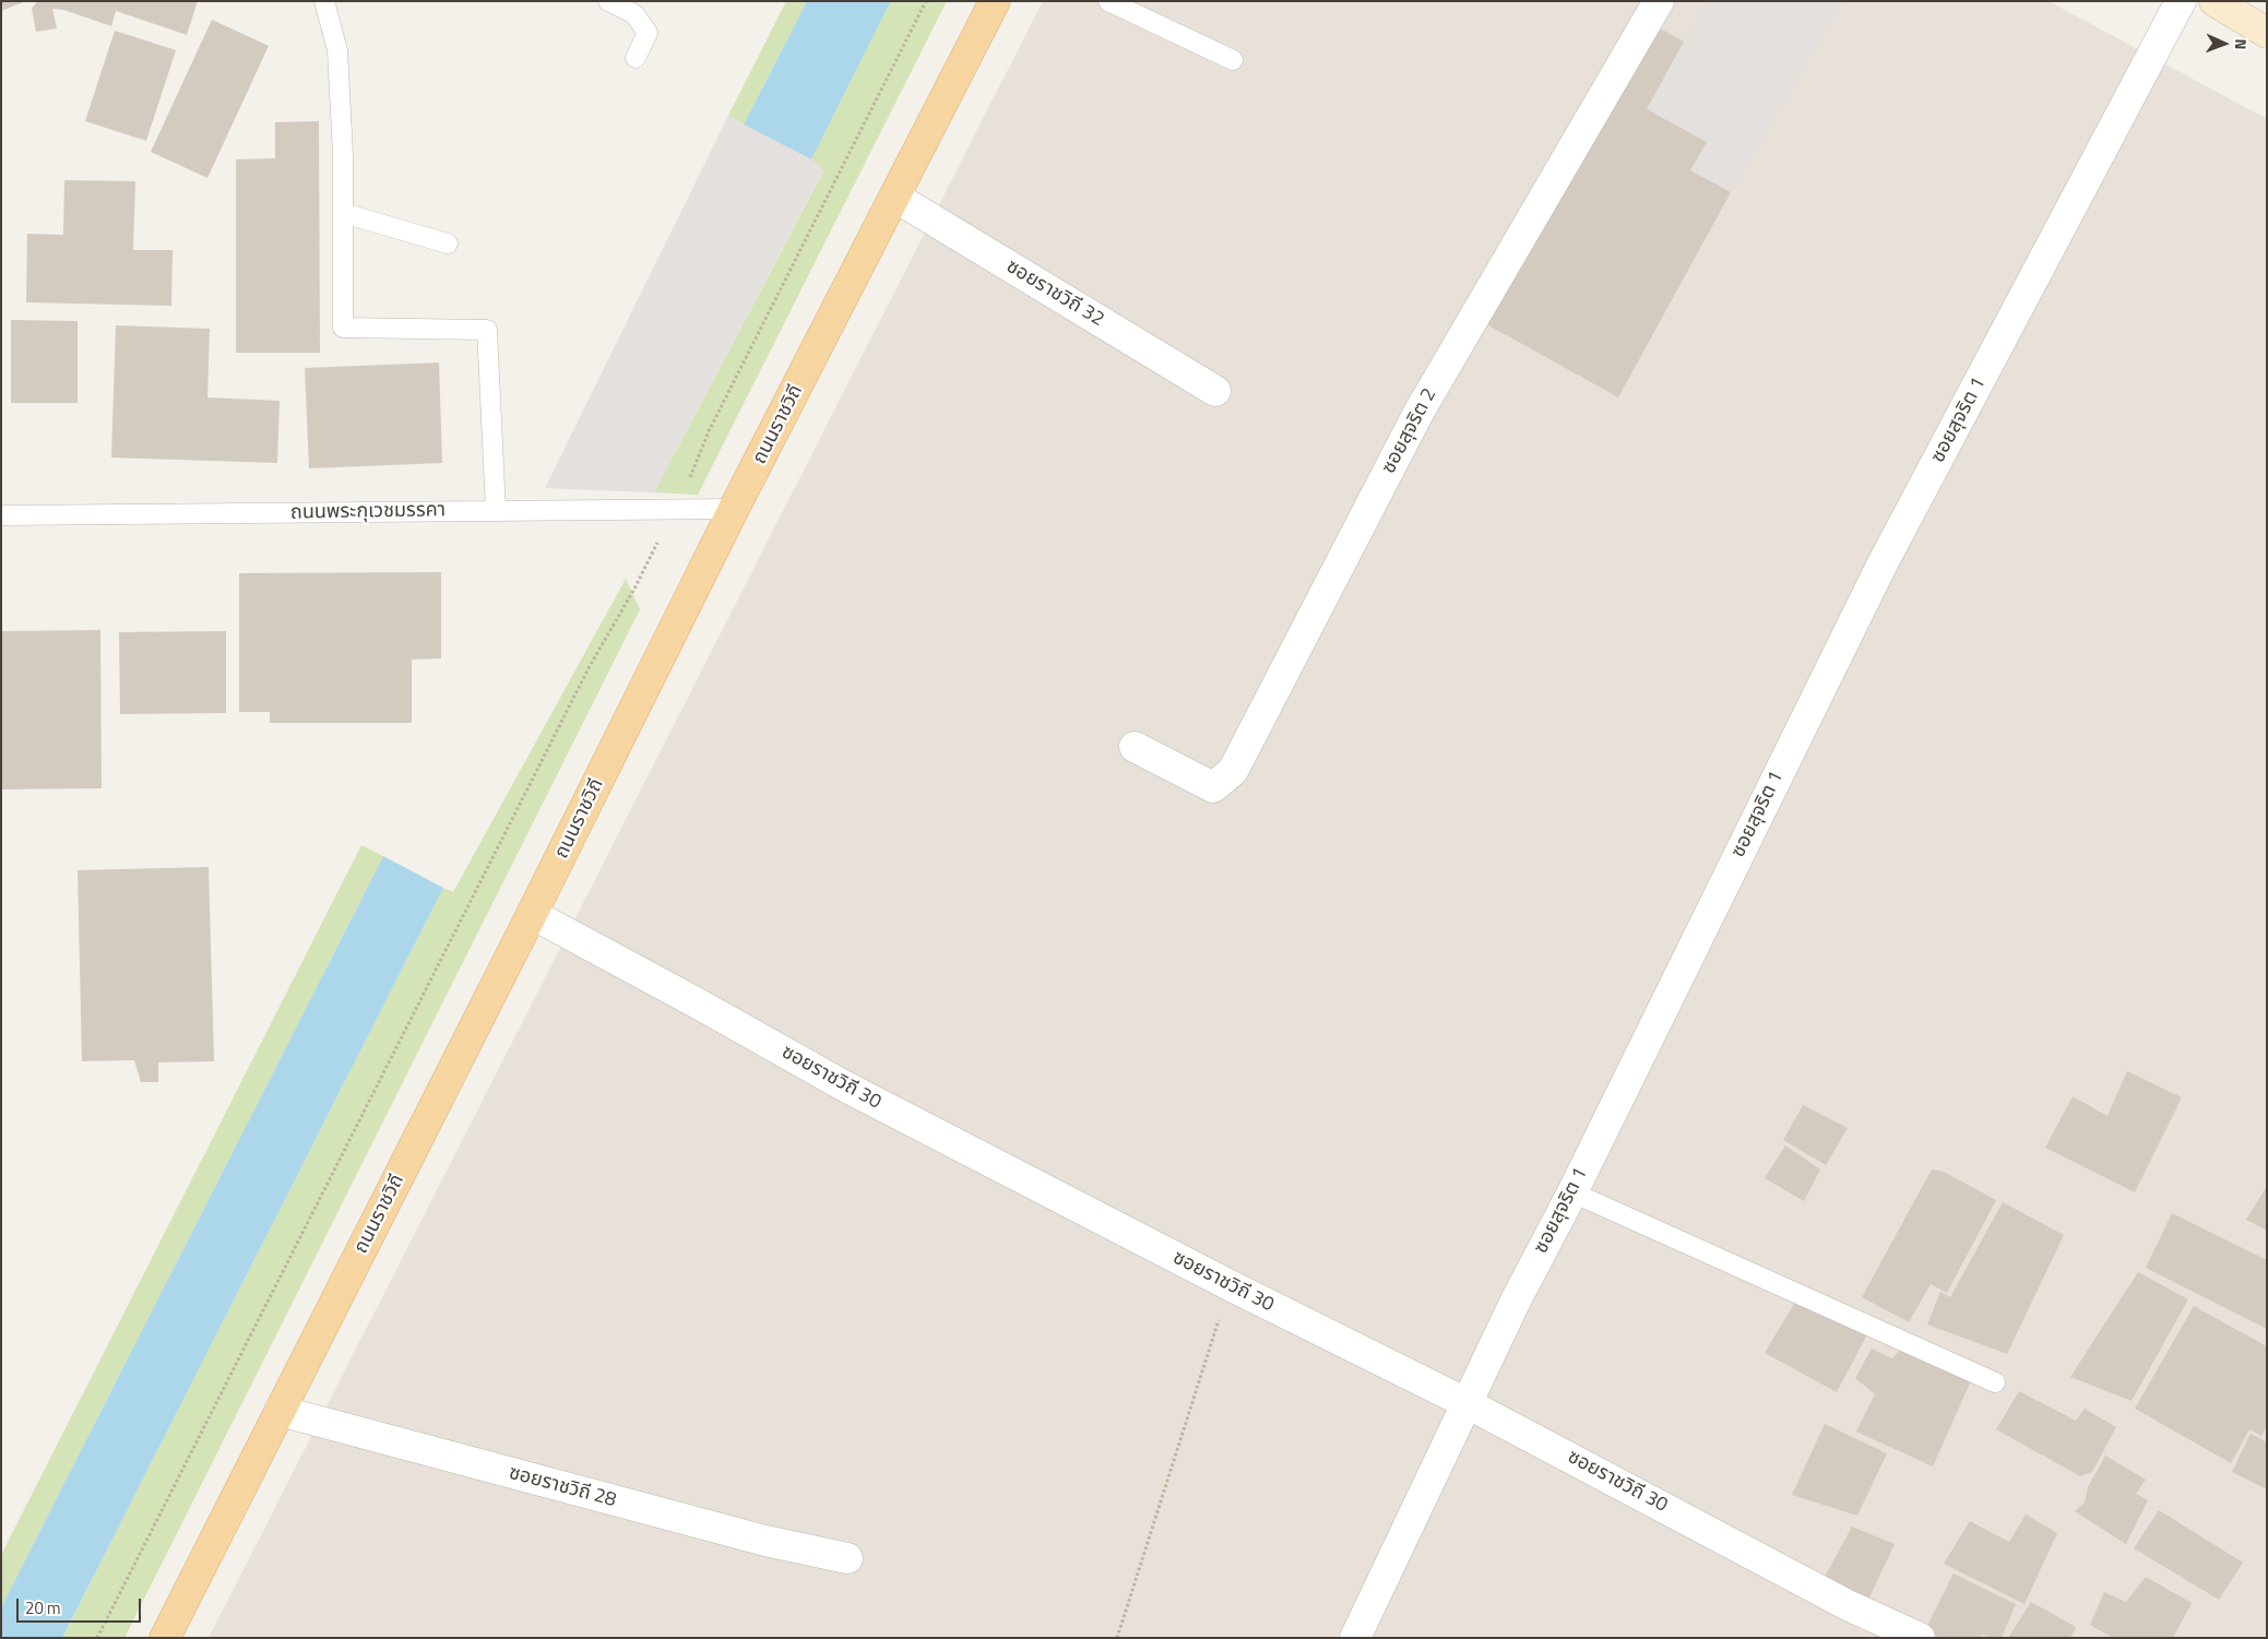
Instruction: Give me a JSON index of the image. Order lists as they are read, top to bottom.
{
  "streets": {
    "main road": ["ถนนราชวิถี"],
    "street": [
      "ซอยราชวิถี 32",
      "ซอยสุจริต 1",
      "ซอยสุจริต 2",
      "ซอยราชวิถี 30",
      "ซอยราชวิถี 28"
    ],
    "lane": ["ถนนพระกุเวชมรรคา"]
  },
  "crossings": [
    ["ซอยราชวิถี 32", "ถนนราชวิถี"],
    ["ซอยสุจริต 1", "ซอยราชวิถี 30"],
    ["ถนนราชวิถี", "ถนนพระกุเวชมรรคา"],
    ["ถนนราชวิถี", "ซอยราชวิถี 30"],
    ["ถนนราชวิถี", "ซอยราชวิถี 28"]
  ],
  "scale_bar": "20 m",
  "north": "right"
}
